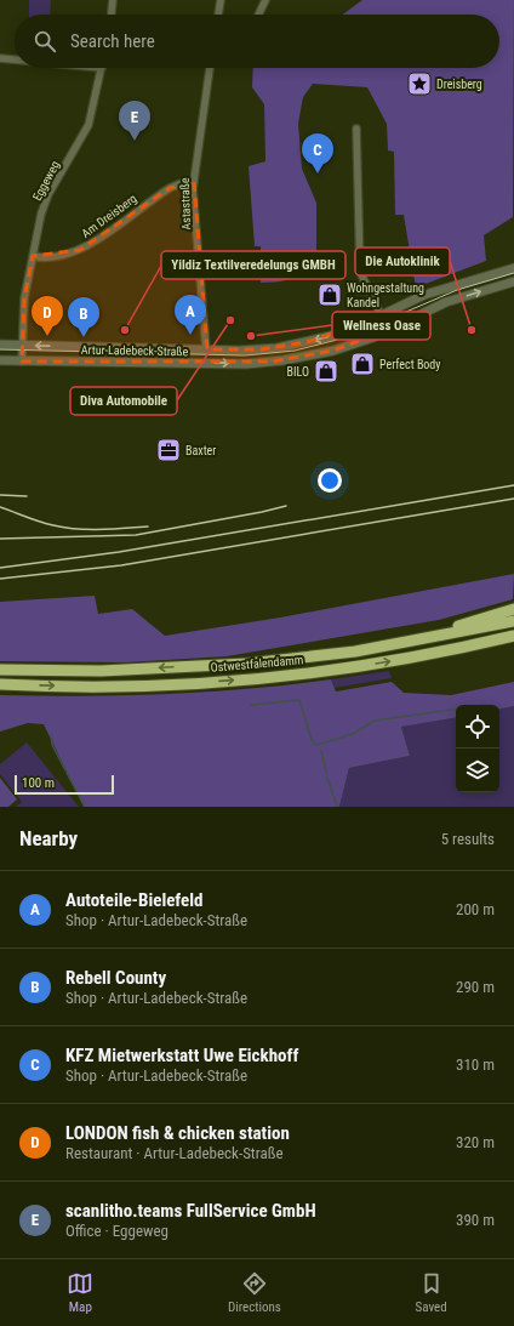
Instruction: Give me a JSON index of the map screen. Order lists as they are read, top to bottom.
{
  "streets": {
    "highway": ["Ostwestfalendamm"],
    "street": [
      "Eggeweg",
      "Astastraße",
      "Am Dreisberg",
      "Artur-Ladebeck-Straße"
    ]
  },
  "crossings": [
    ["Eggeweg", "Am Dreisberg"],
    ["Eggeweg", "Artur-Ladebeck-Straße"],
    ["Astastraße", "Am Dreisberg"],
    ["Astastraße", "Artur-Ladebeck-Straße"]
  ],
  "places": {
    "place": ["Dreisberg"],
    "shop": ["Wohngestaltung Kandel", "Perfect Body", "BILO"],
    "other": [
      "Diva Automobile",
      "Yildiz Textilveredelungs GMBH",
      "Die Autoklinik",
      "Wellness Oase"
    ],
    "office": ["Baxter"]
  },
  "scale_bar": "100 m",
  "page": {
    "search": "Search here",
    "pins": [
      "E",
      "C",
      "A",
      "D",
      "B"
    ],
    "scale": "100 m",
    "heading": ["Nearby", "5 results"],
    "list": [
      {
        "mark": "A",
        "name": "Autoteile-Bielefeld",
        "note": "Shop · Artur-Ladebeck-Straße",
        "value": "200 m"
      },
      {
        "mark": "B",
        "name": "Rebell County",
        "note": "Shop · Artur-Ladebeck-Straße",
        "value": "290 m"
      },
      {
        "mark": "C",
        "name": "KFZ Mietwerkstatt Uwe Eickhoff",
        "note": "Shop · Artur-Ladebeck-Straße",
        "value": "310 m"
      },
      {
        "mark": "D",
        "name": "LONDON fish & chicken station",
        "note": "Restaurant · Artur-Ladebeck-Straße",
        "value": "320 m"
      },
      {
        "mark": "E",
        "name": "scanlitho.teams FullService GmbH",
        "note": "Office · Eggeweg",
        "value": "390 m"
      }
    ],
    "nav": ["Map", "Directions", "Saved"]
  }
}
